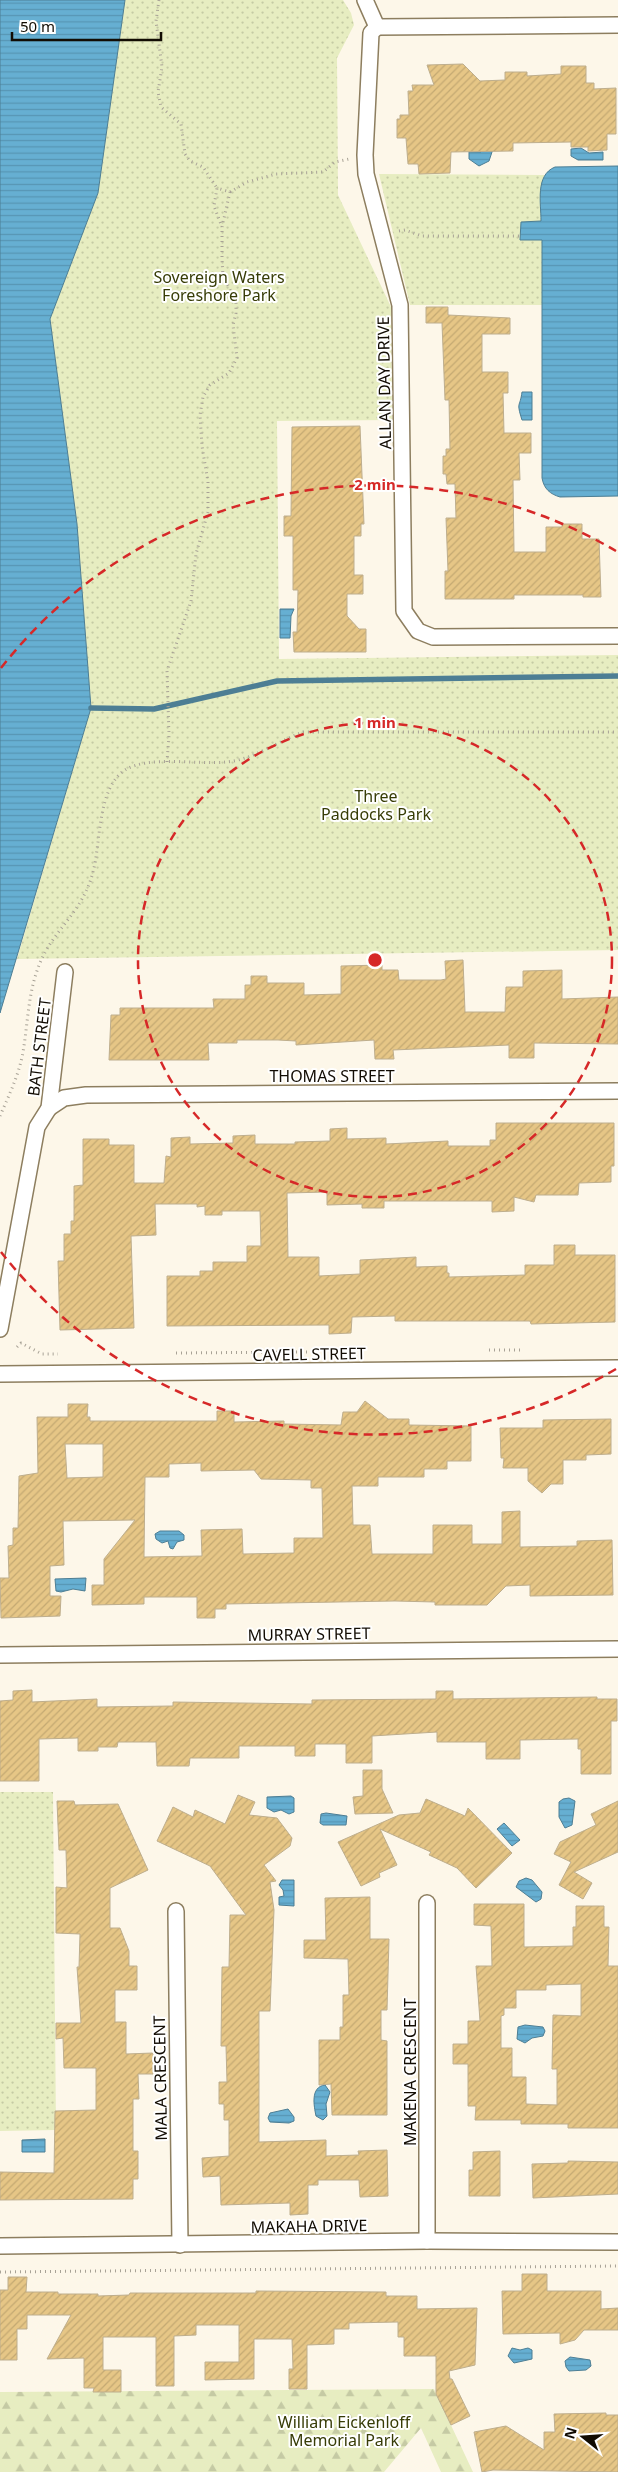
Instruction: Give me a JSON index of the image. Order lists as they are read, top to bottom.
{
  "streets": {
    "street": [
      "ALLAN DAY DRIVE",
      "BATH STREET",
      "THOMAS STREET",
      "CAVELL STREET",
      "MURRAY STREET",
      "MAKENA CRESCENT",
      "MALA CRESCENT",
      "MAKAHA DRIVE"
    ]
  },
  "crossings": [
    ["BATH STREET", "THOMAS STREET"],
    ["MAKENA CRESCENT", "MAKAHA DRIVE"],
    ["MALA CRESCENT", "MAKAHA DRIVE"]
  ],
  "parks": ["Sovereign Waters Foreshore Park", "Three Paddocks Park", "William Eickenloff Memorial Park"],
  "scale_bar": "50 m",
  "north": "left",
  "rings": ["2 min", "1 min"]
}
